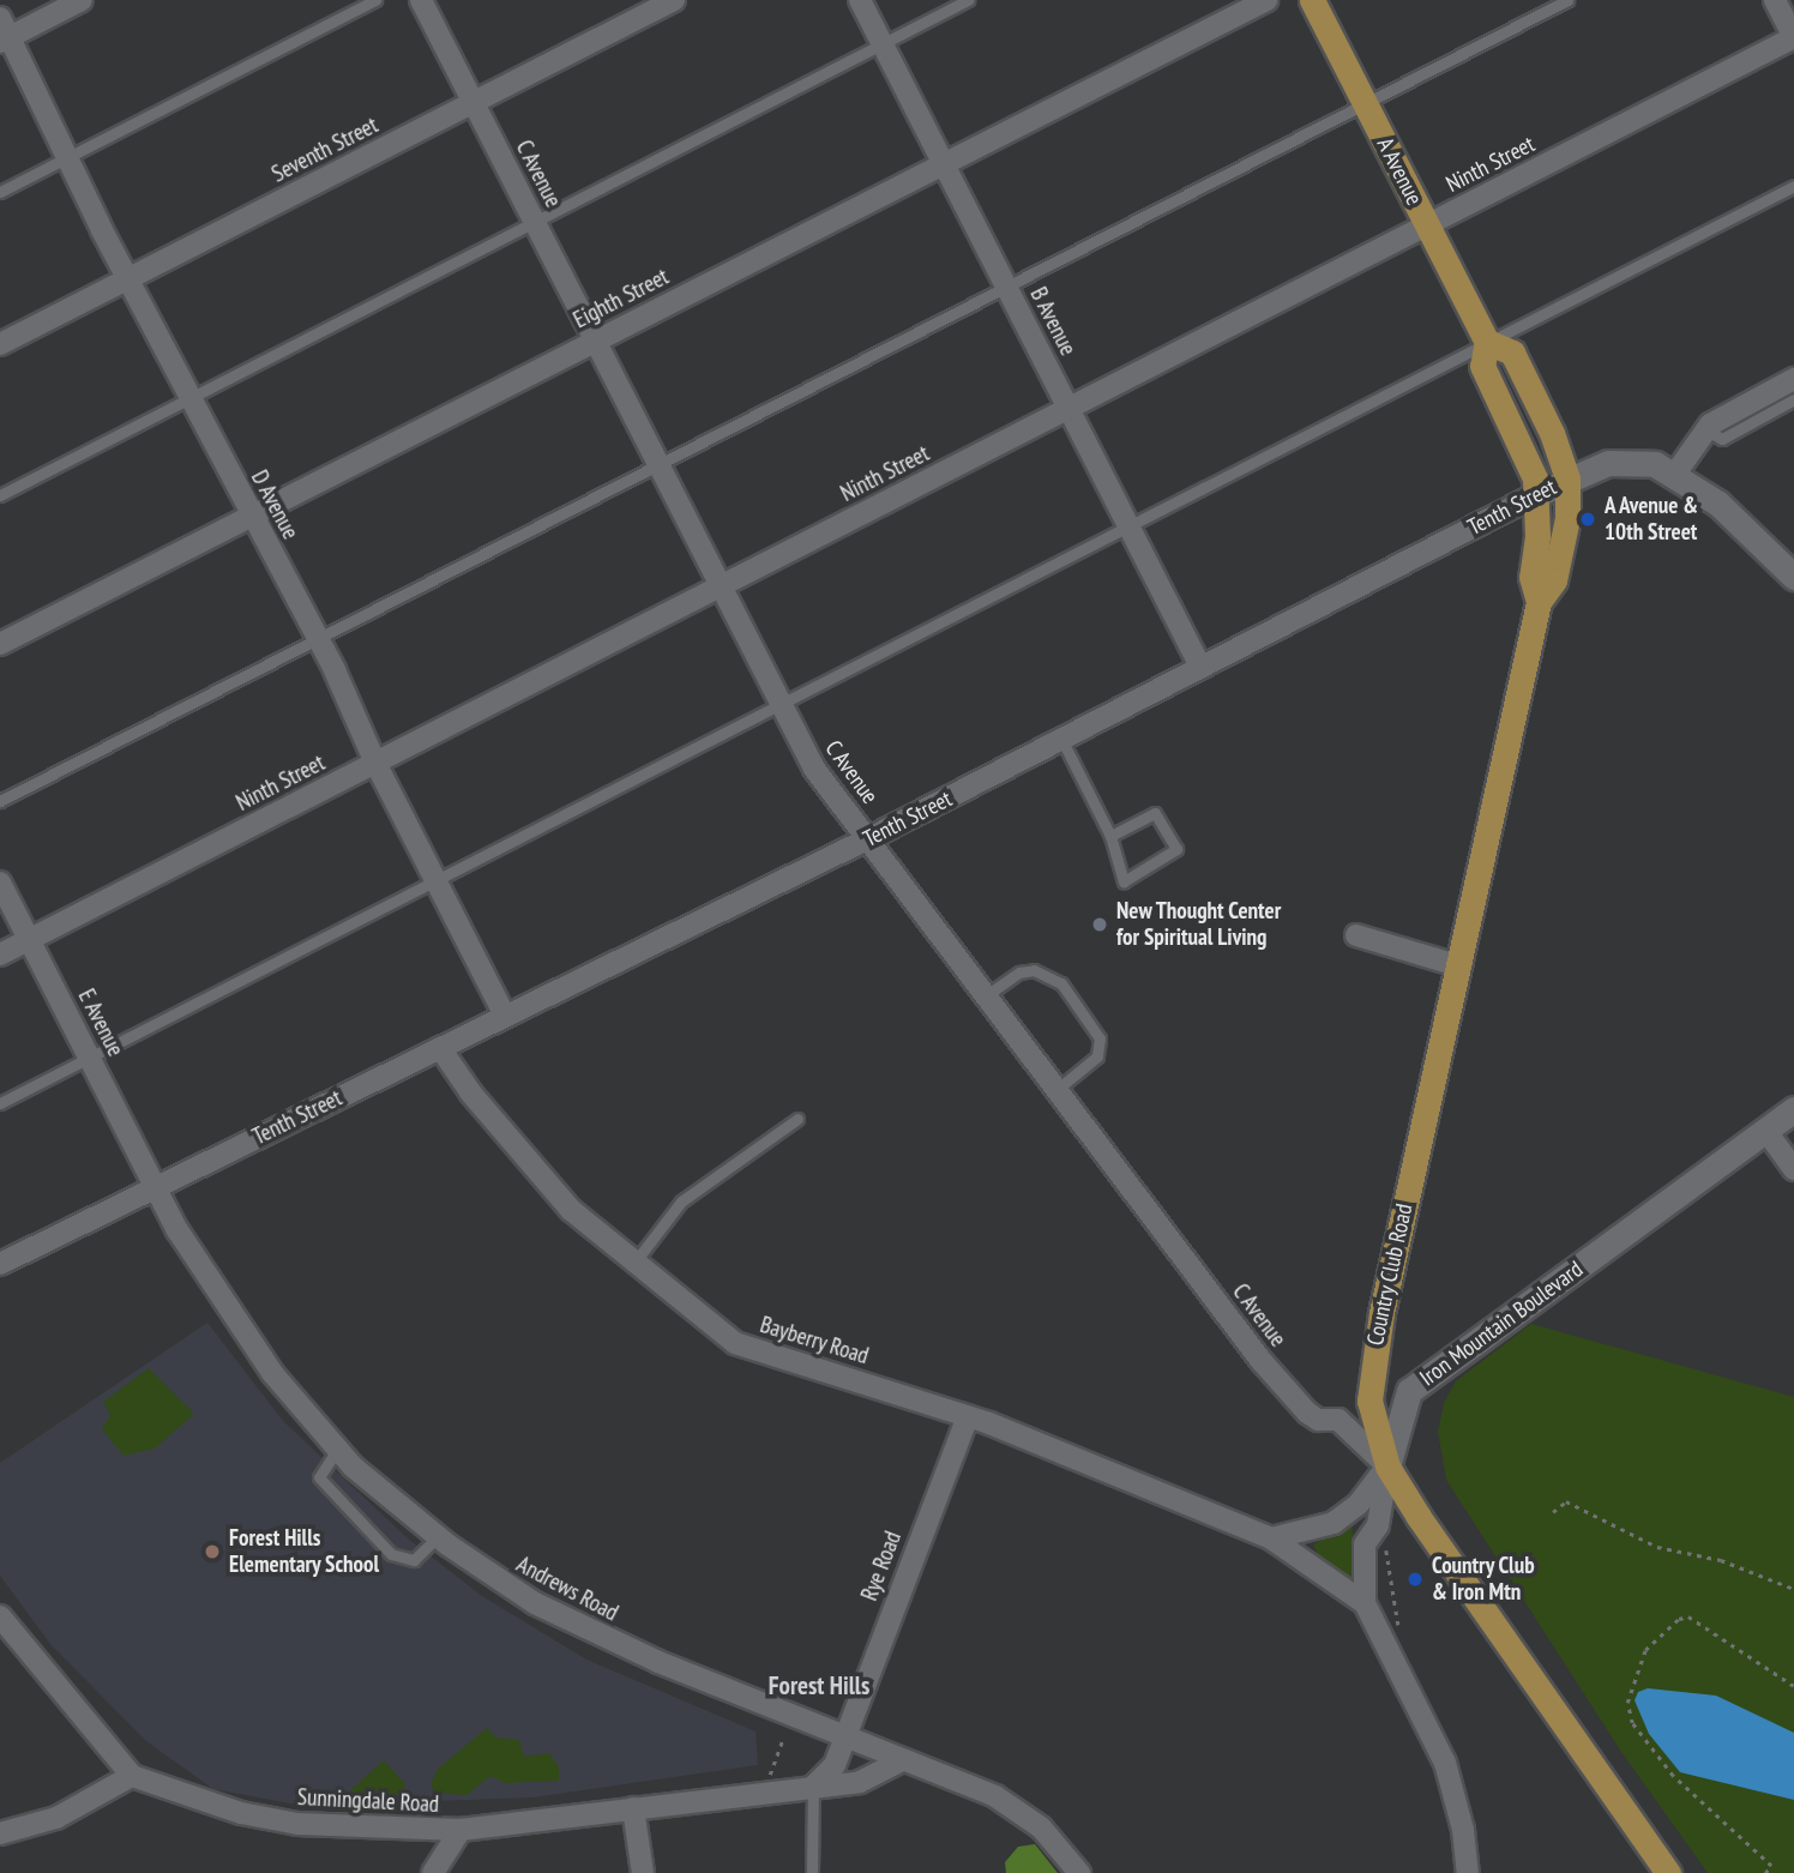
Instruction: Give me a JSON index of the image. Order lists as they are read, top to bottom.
{
  "streets": {
    "main road": ["A Avenue", "Country Club Road"],
    "street": [
      "Seventh Street",
      "Ninth Street",
      "C Avenue",
      "Eighth Street",
      "B Avenue",
      "D Avenue",
      "Tenth Street",
      "E Avenue",
      "Iron Mountain Boulevard",
      "Bayberry Road",
      "Rye Road",
      "Andrews Road",
      "Sunningdale Road"
    ]
  },
  "crossings": [
    ["Seventh Street", "C Avenue"],
    ["Seventh Street", "D Avenue"],
    ["Ninth Street", "A Avenue"],
    ["Ninth Street", "C Avenue"],
    ["Ninth Street", "B Avenue"],
    ["Ninth Street", "D Avenue"],
    ["Ninth Street", "E Avenue"],
    ["A Avenue", "Tenth Street"],
    ["A Avenue", "Country Club Road"],
    ["C Avenue", "Eighth Street"],
    ["C Avenue", "Tenth Street"],
    ["C Avenue", "Country Club Road"],
    ["C Avenue", "Iron Mountain Boulevard"],
    ["Eighth Street", "B Avenue"],
    ["Eighth Street", "D Avenue"],
    ["B Avenue", "Tenth Street"],
    ["D Avenue", "Tenth Street"],
    ["Tenth Street", "E Avenue"],
    ["Tenth Street", "Country Club Road"],
    ["Tenth Street", "Bayberry Road"],
    ["Tenth Street", "Andrews Road"],
    ["E Avenue", "Andrews Road"],
    ["Country Club Road", "Iron Mountain Boulevard"],
    ["Iron Mountain Boulevard", "Bayberry Road"],
    ["Bayberry Road", "Rye Road"],
    ["Rye Road", "Andrews Road"],
    ["Andrews Road", "Sunningdale Road"]
  ],
  "districts": ["Forest Hills"],
  "places": [
    "A Avenue & 10th Street",
    "New Thought Center for Spiritual Living",
    "Forest Hills Elementary School",
    "Country Club & Iron Mtn"
  ]
}
